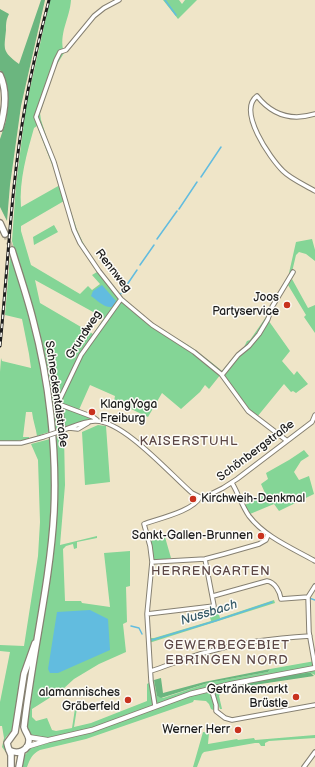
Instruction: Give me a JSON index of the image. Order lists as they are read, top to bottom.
{
  "streets": {
    "main road": ["Schneckentalstraße"],
    "street": ["Rennweg", "Grundweg", "Schönbergstraße"]
  },
  "crossings": [
    ["Rennweg", "Grundweg"],
    ["Rennweg", "Schönbergstraße"]
  ],
  "districts": ["KAISERSTUHL", "HERRENGARTEN", "GEWERBEGEBIET EBRINGEN NORD"],
  "water": ["Nussbach"],
  "places": [
    "Joos Partyservice",
    "KlangYoga Freiburg",
    "Kirchweih-Denkmal",
    "Sankt-Gallen-Brunnen",
    "Getränkemarkt Brüstle",
    "alamannisches Gräberfeld",
    "Werner Herr"
  ]
}
